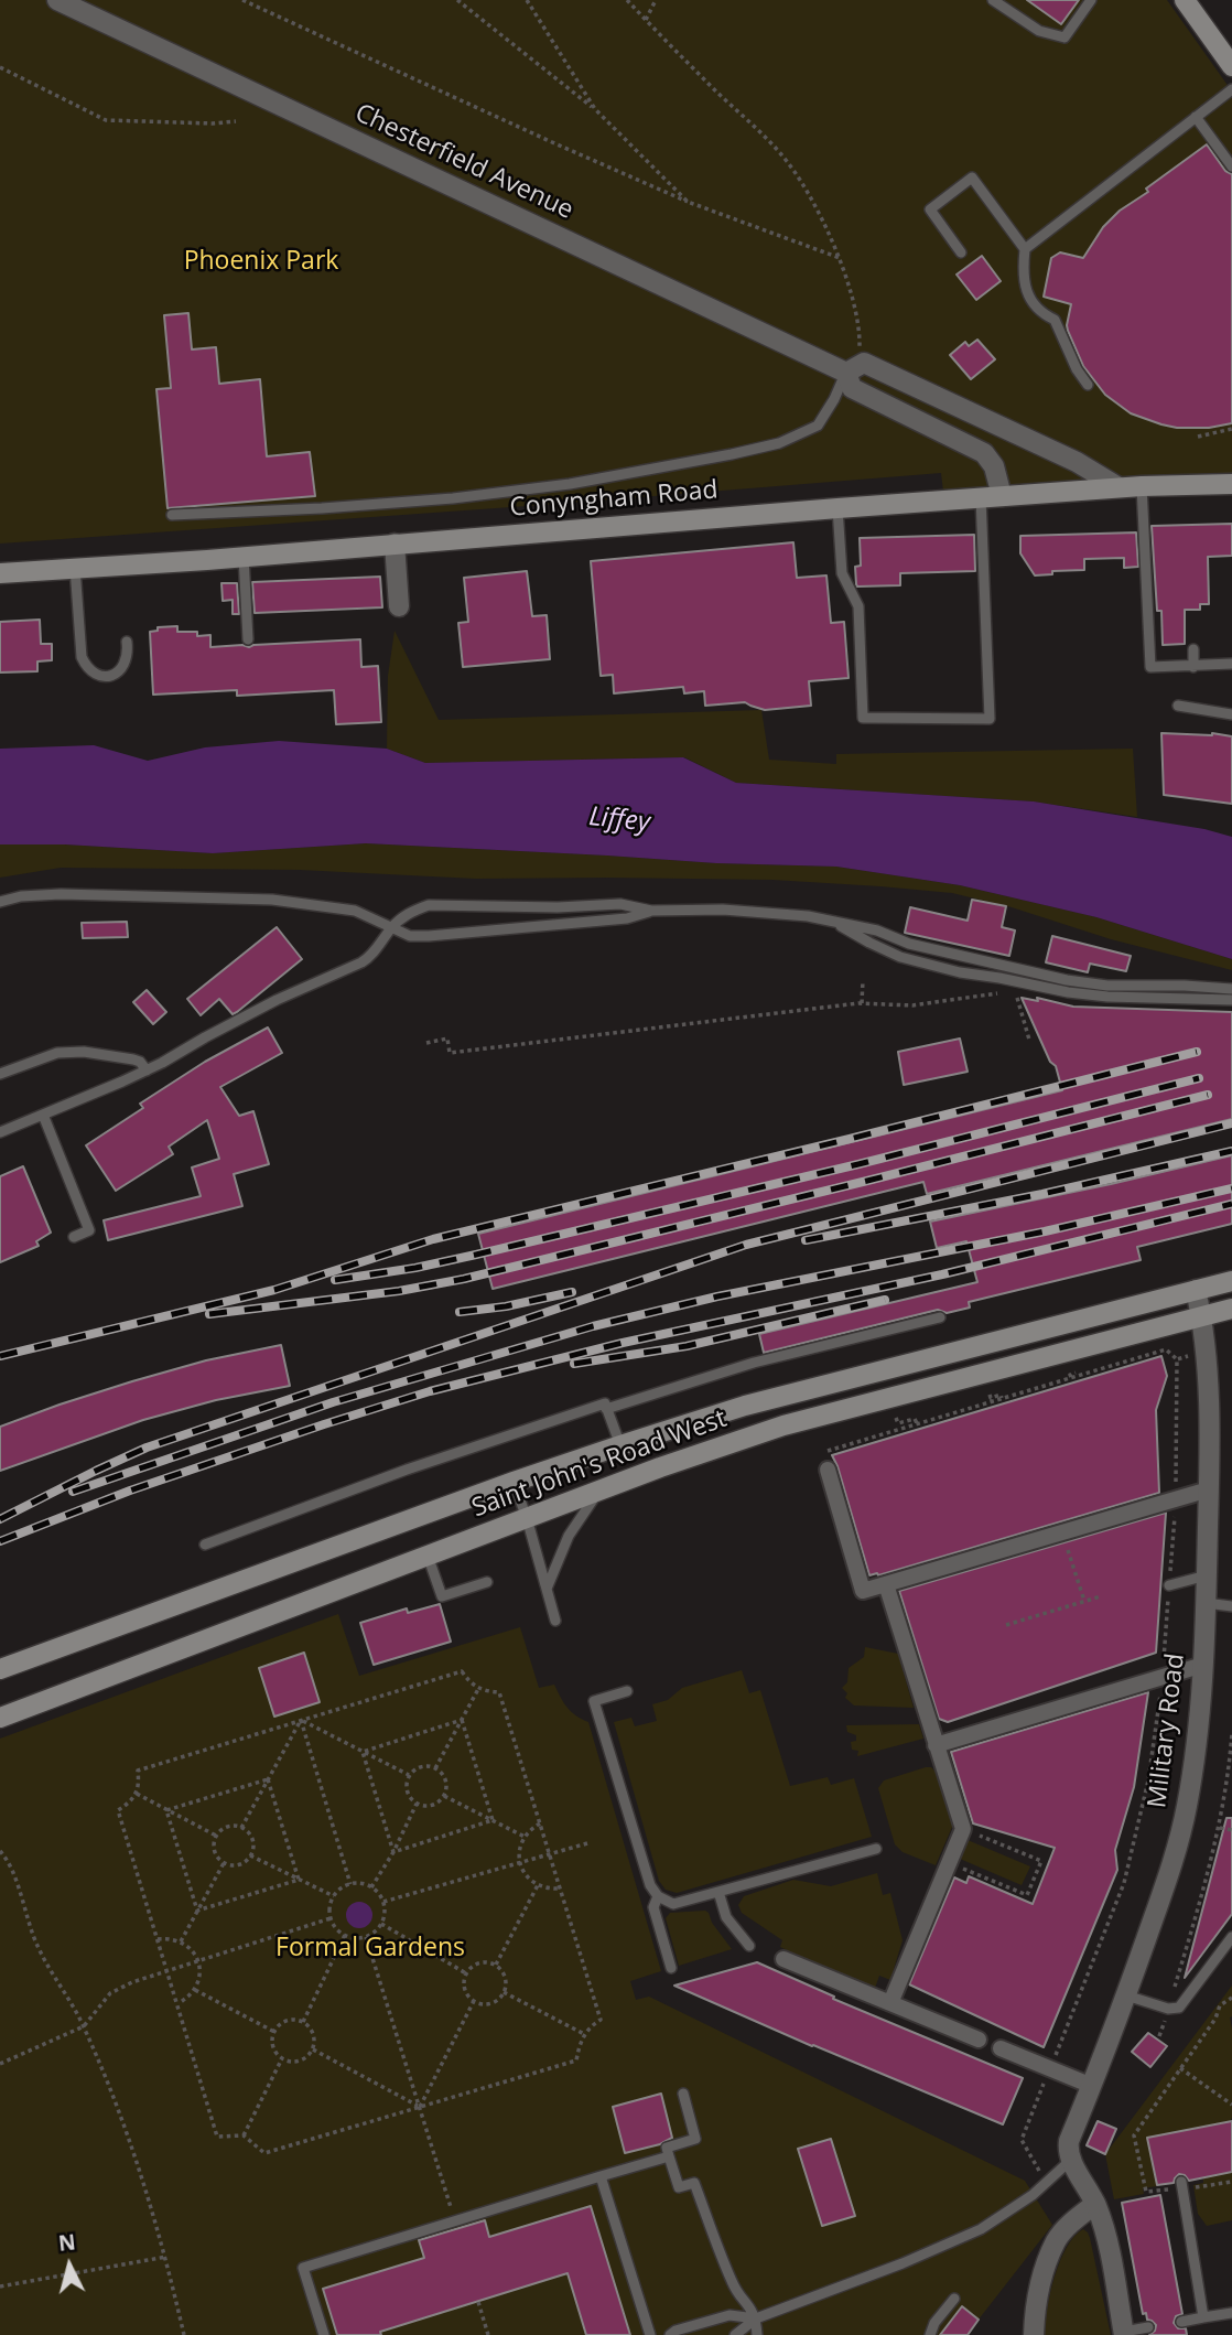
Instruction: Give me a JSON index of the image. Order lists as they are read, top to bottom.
{
  "streets": {
    "main road": ["Conyngham Road", "Saint John's Road West"],
    "street": ["Chesterfield Avenue", "Military Road"]
  },
  "crossings": [
    ["Chesterfield Avenue", "Conyngham Road"],
    ["Saint John's Road West", "Military Road"]
  ],
  "water": ["Liffey"],
  "parks": ["Phoenix Park", "Formal Gardens"],
  "north": "top"
}
